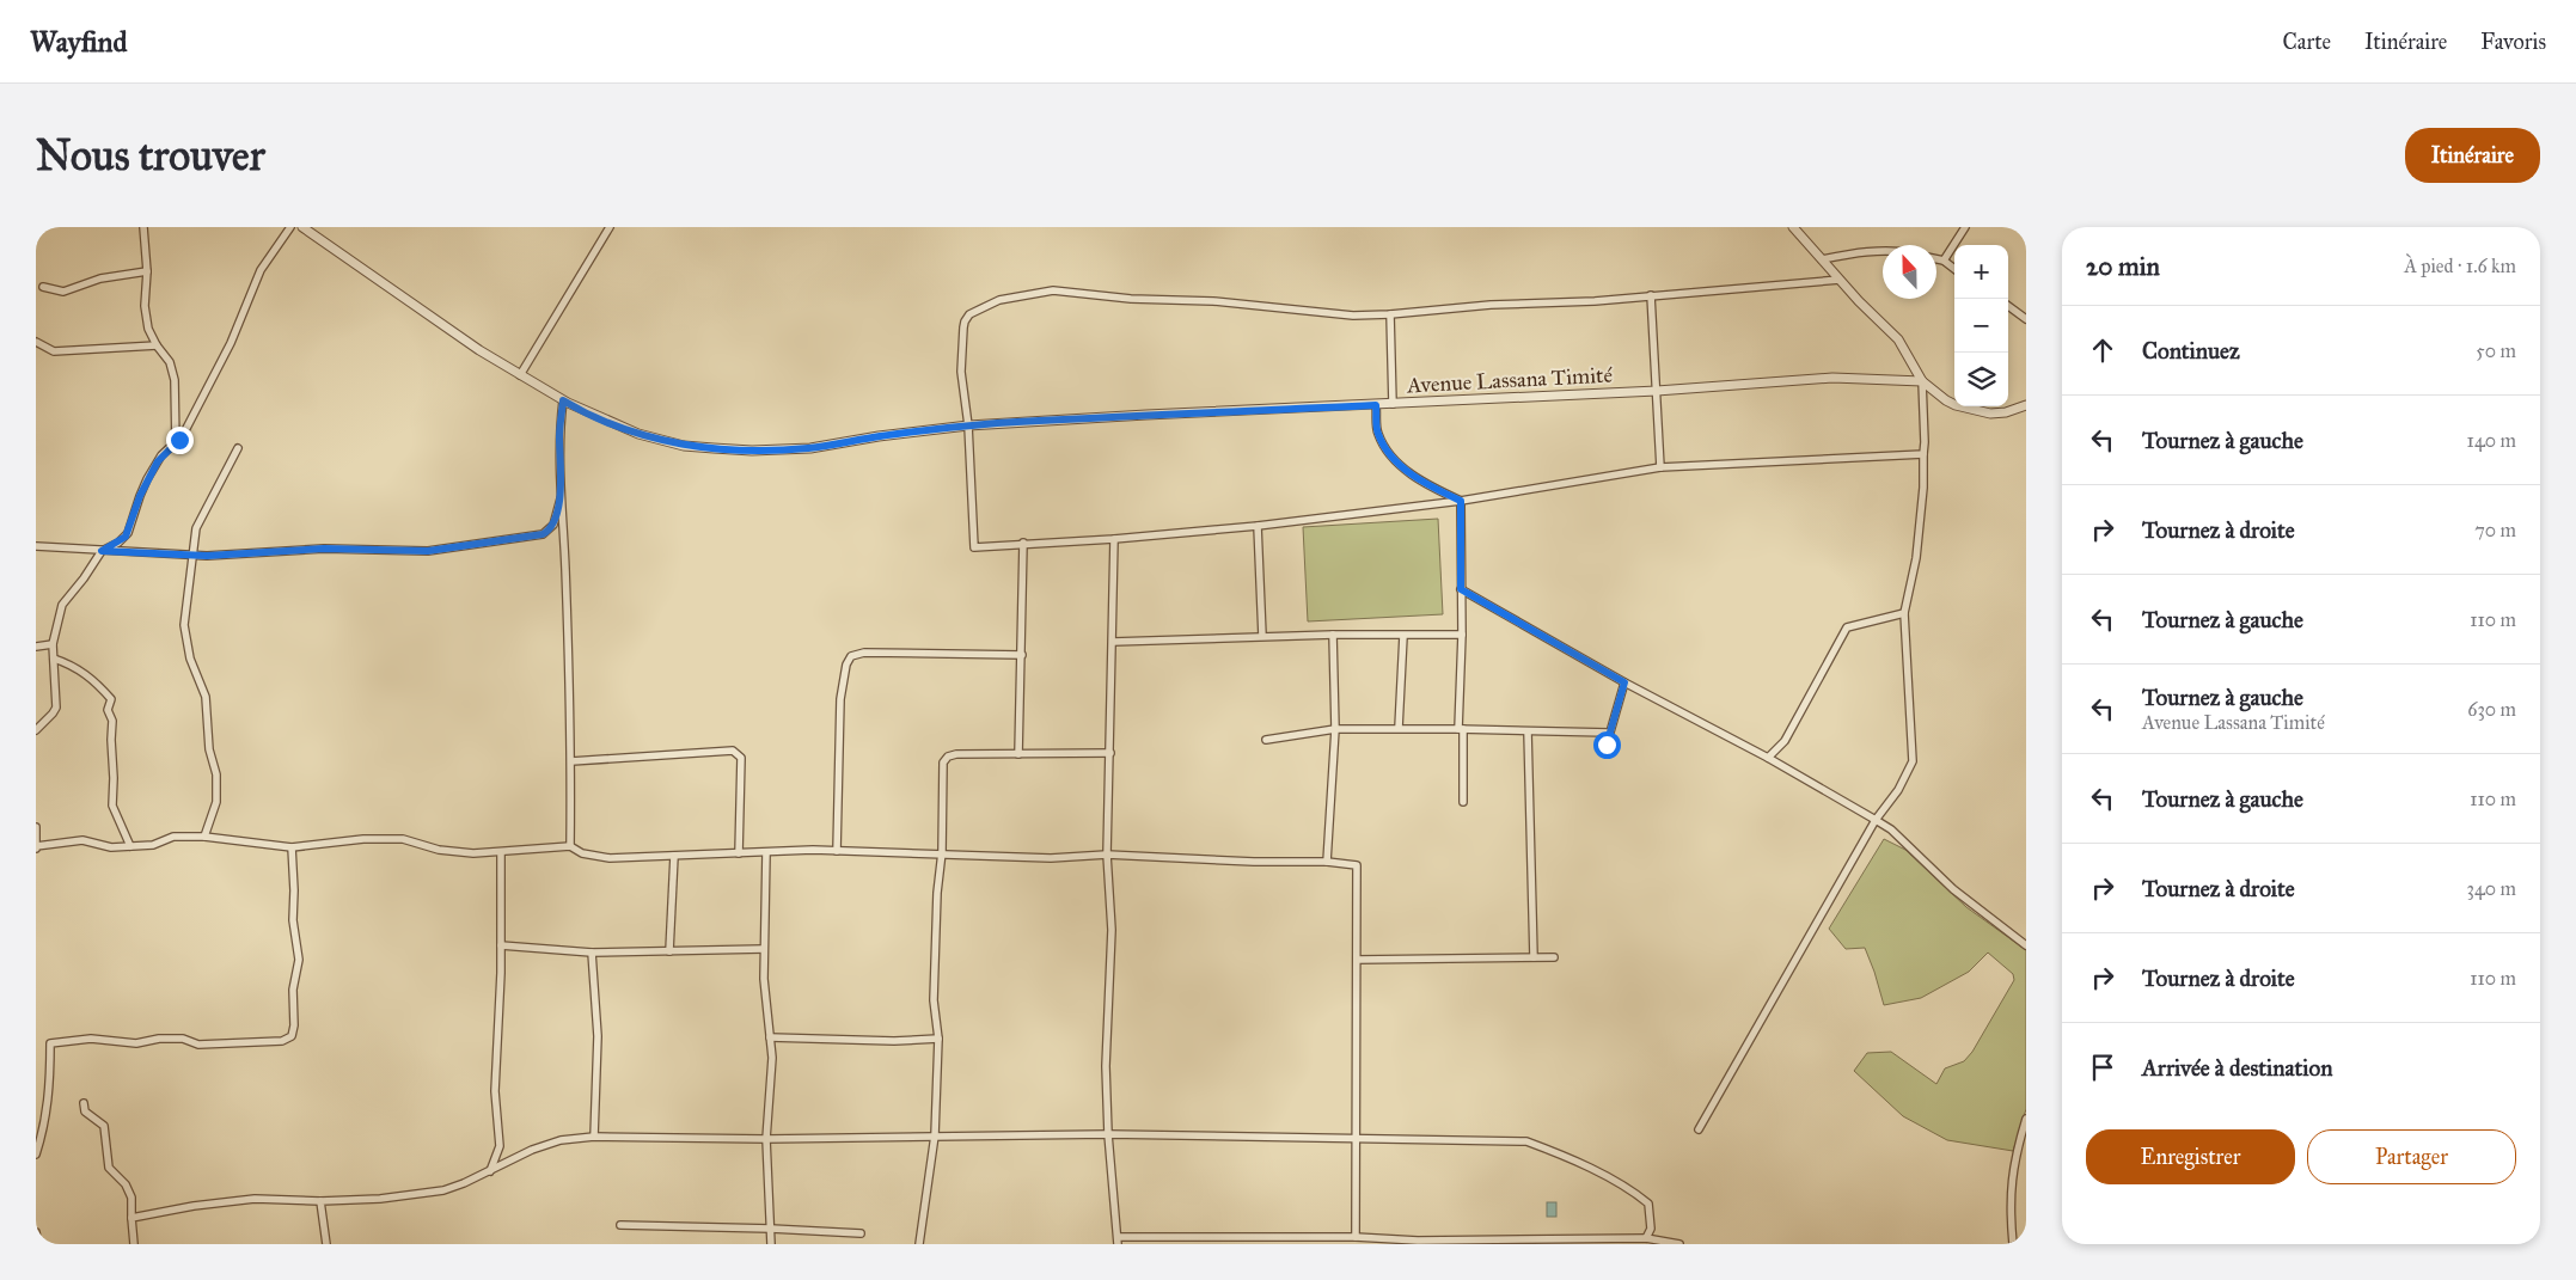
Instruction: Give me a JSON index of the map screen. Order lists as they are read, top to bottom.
{
  "streets": {
    "street": ["Avenue Lassana Timité"]
  },
  "north": "top",
  "page": {
    "header": "Wayfind",
    "nav": ["Carte", "Itinéraire", "Favoris"],
    "buttons": [
      "Itinéraire",
      ["Enregistrer", "Partager"]
    ],
    "title": "Nous trouver",
    "heading": ["20 min", "À pied · 1.6 km"],
    "map_buttons": ["+", "−"],
    "list": [
      ["Continuez", "50 m"],
      ["Tournez à gauche", "140 m"],
      ["Tournez à droite", "70 m"],
      ["Tournez à gauche", "110 m"],
      ["Tournez à gauche", "Avenue Lassana Timité", "630 m"],
      ["Tournez à gauche", "110 m"],
      ["Tournez à droite", "340 m"],
      ["Tournez à droite", "110 m"],
      "Arrivée à destination"
    ]
  }
}
